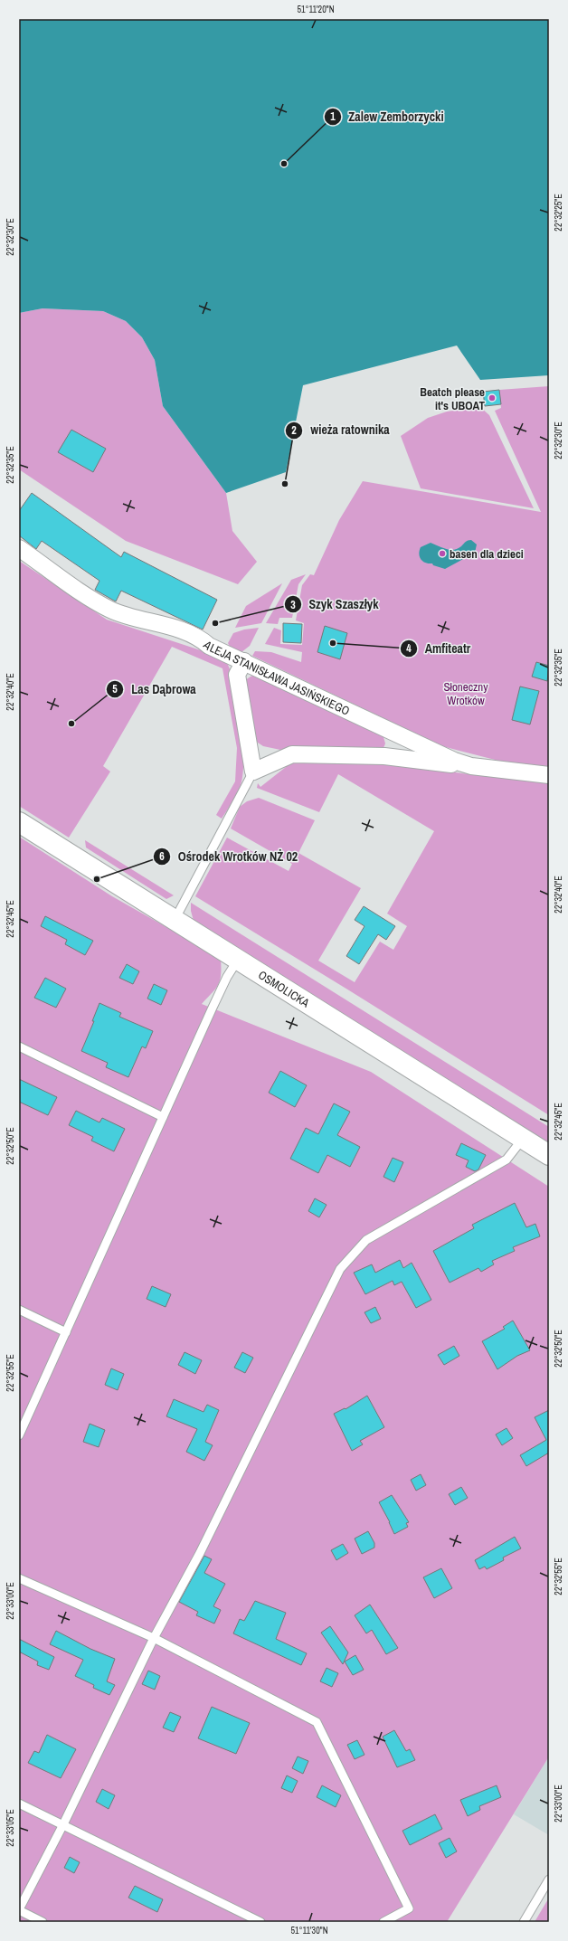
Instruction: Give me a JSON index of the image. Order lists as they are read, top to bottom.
{
  "streets": {
    "street": ["ALEJA STANISŁAWA JASIŃSKIEGO", "OSMOLICKA"]
  },
  "parks": ["Słoneczny Wrotków"],
  "places": [
    "Zalew Zemborzycki",
    "Beatch please it's UBOAT",
    "wieża ratownika",
    "basen dla dzieci",
    "Szyk Szaszłyk",
    "Amfiteatr",
    "Las Dąbrowa",
    "Ośrodek Wrotków NŻ 02"
  ],
  "coordinates": [
    "51°11'20\"N",
    "22°32'25\"E",
    "22°32'30\"E",
    "22°32'35\"E",
    "22°32'40\"E",
    "22°32'45\"E",
    "22°32'50\"E",
    "22°32'55\"E",
    "22°33'00\"E",
    "22°33'05\"E",
    "51°11'30\"N"
  ]
}
